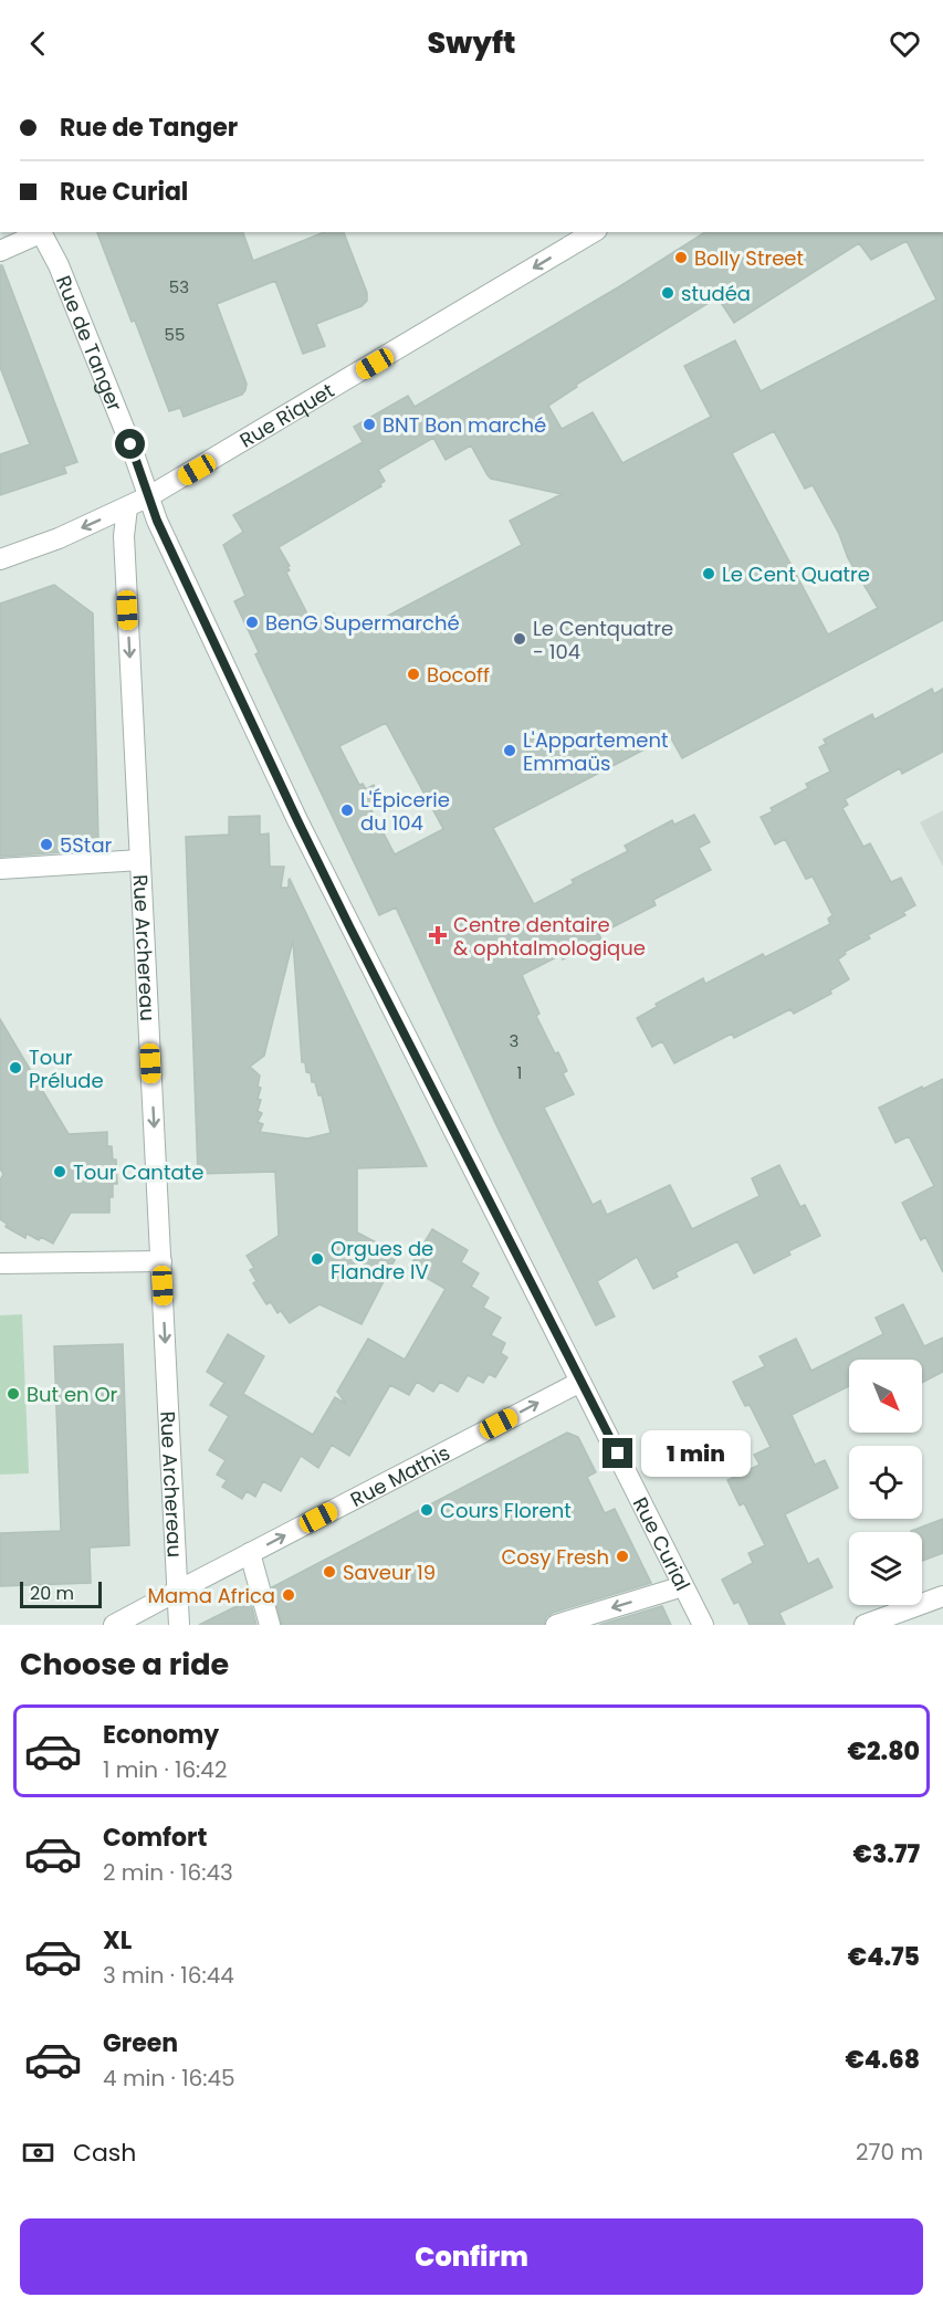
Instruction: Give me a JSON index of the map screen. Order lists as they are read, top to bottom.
{
  "streets": {
    "street": [
      "Rue de Tanger",
      "Rue Riquet",
      "Rue Archereau",
      "Rue Mathis",
      "Rue Curial"
    ]
  },
  "crossings": [
    ["Rue de Tanger", "Rue Riquet"],
    ["Rue de Tanger", "Rue Curial"],
    ["Rue Riquet", "Rue Archereau"],
    ["Rue Riquet", "Rue Curial"],
    ["Rue Archereau", "Rue Mathis"],
    ["Rue Mathis", "Rue Curial"]
  ],
  "one_way": ["Rue Riquet", "Rue Archereau", "Rue Mathis"],
  "places": {
    "other": [
      "Bolly Street",
      "studéa",
      "BNT Bon marché",
      "Le Cent Quatre",
      "BenG Supermarché",
      "Le Centquatre - 104",
      "Bocoff",
      "L'Appartement Emmaüs",
      "L'Épicerie du 104",
      "5Star",
      "Tour Prélude",
      "Tour Cantate",
      "Orgues de Flandre IV",
      "But en Or",
      "Cours Florent",
      "Cosy Fresh",
      "Saveur 19",
      "Mama Africa"
    ],
    "health": ["Centre dentaire & ophtalmologique"]
  },
  "house_numbers": [
    "53",
    "55",
    "3",
    "1"
  ],
  "scale_bar": "20 m",
  "north": "bottom right",
  "page": {
    "header": "Swyft",
    "banner": ["Rue de Tanger", "Rue Curial"],
    "bubble": "1 min",
    "scale": "20 m",
    "heading": "Choose a ride",
    "list": [
      {
        "name": "Economy",
        "note": "1 min · 16:42",
        "value": "€2.80"
      },
      {
        "name": "Comfort",
        "note": "2 min · 16:43",
        "value": "€3.77"
      },
      {
        "name": "XL",
        "note": "3 min · 16:44",
        "value": "€4.75"
      },
      {
        "name": "Green",
        "note": "4 min · 16:45",
        "value": "€4.68"
      }
    ],
    "pay": ["Cash", "270 m"],
    "buttons": "Confirm"
  }
}
